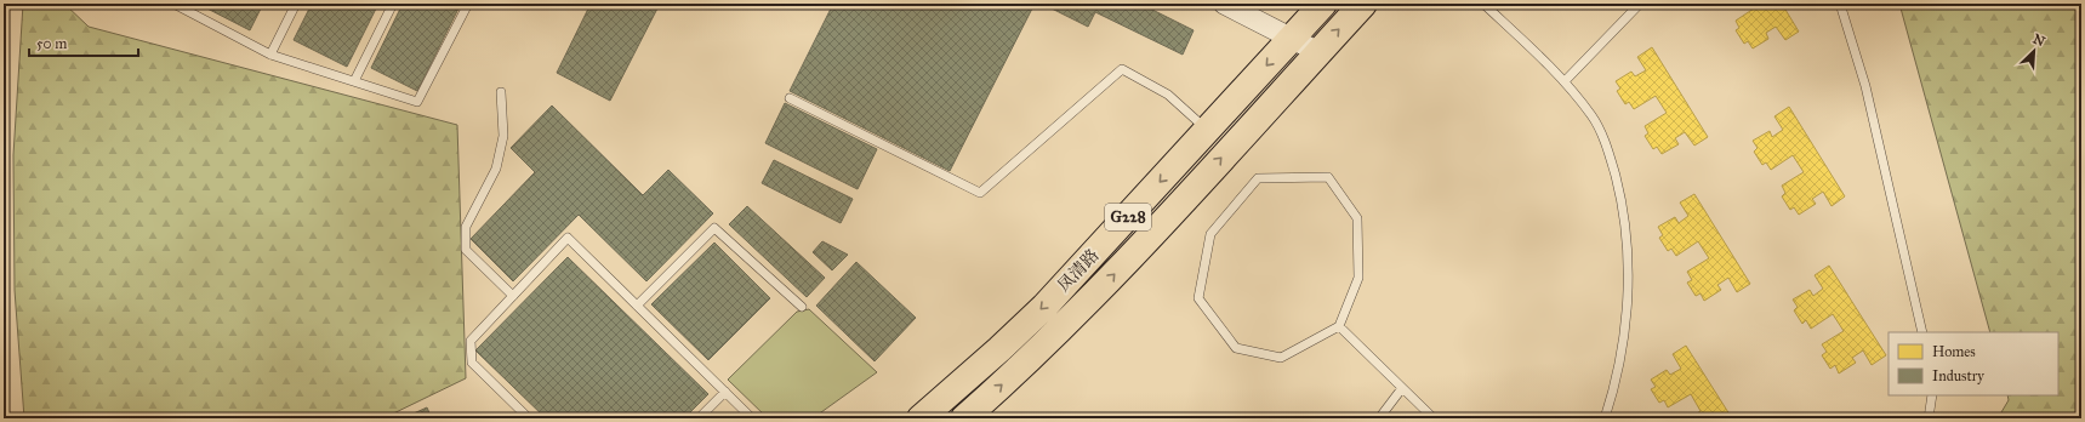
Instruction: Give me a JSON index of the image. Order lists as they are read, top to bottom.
{
  "streets": {
    "highway": ["G228", "凤清路"]
  },
  "legend": ["Homes", "Industry"],
  "scale_bar": "50 m",
  "north": "top right"
}
